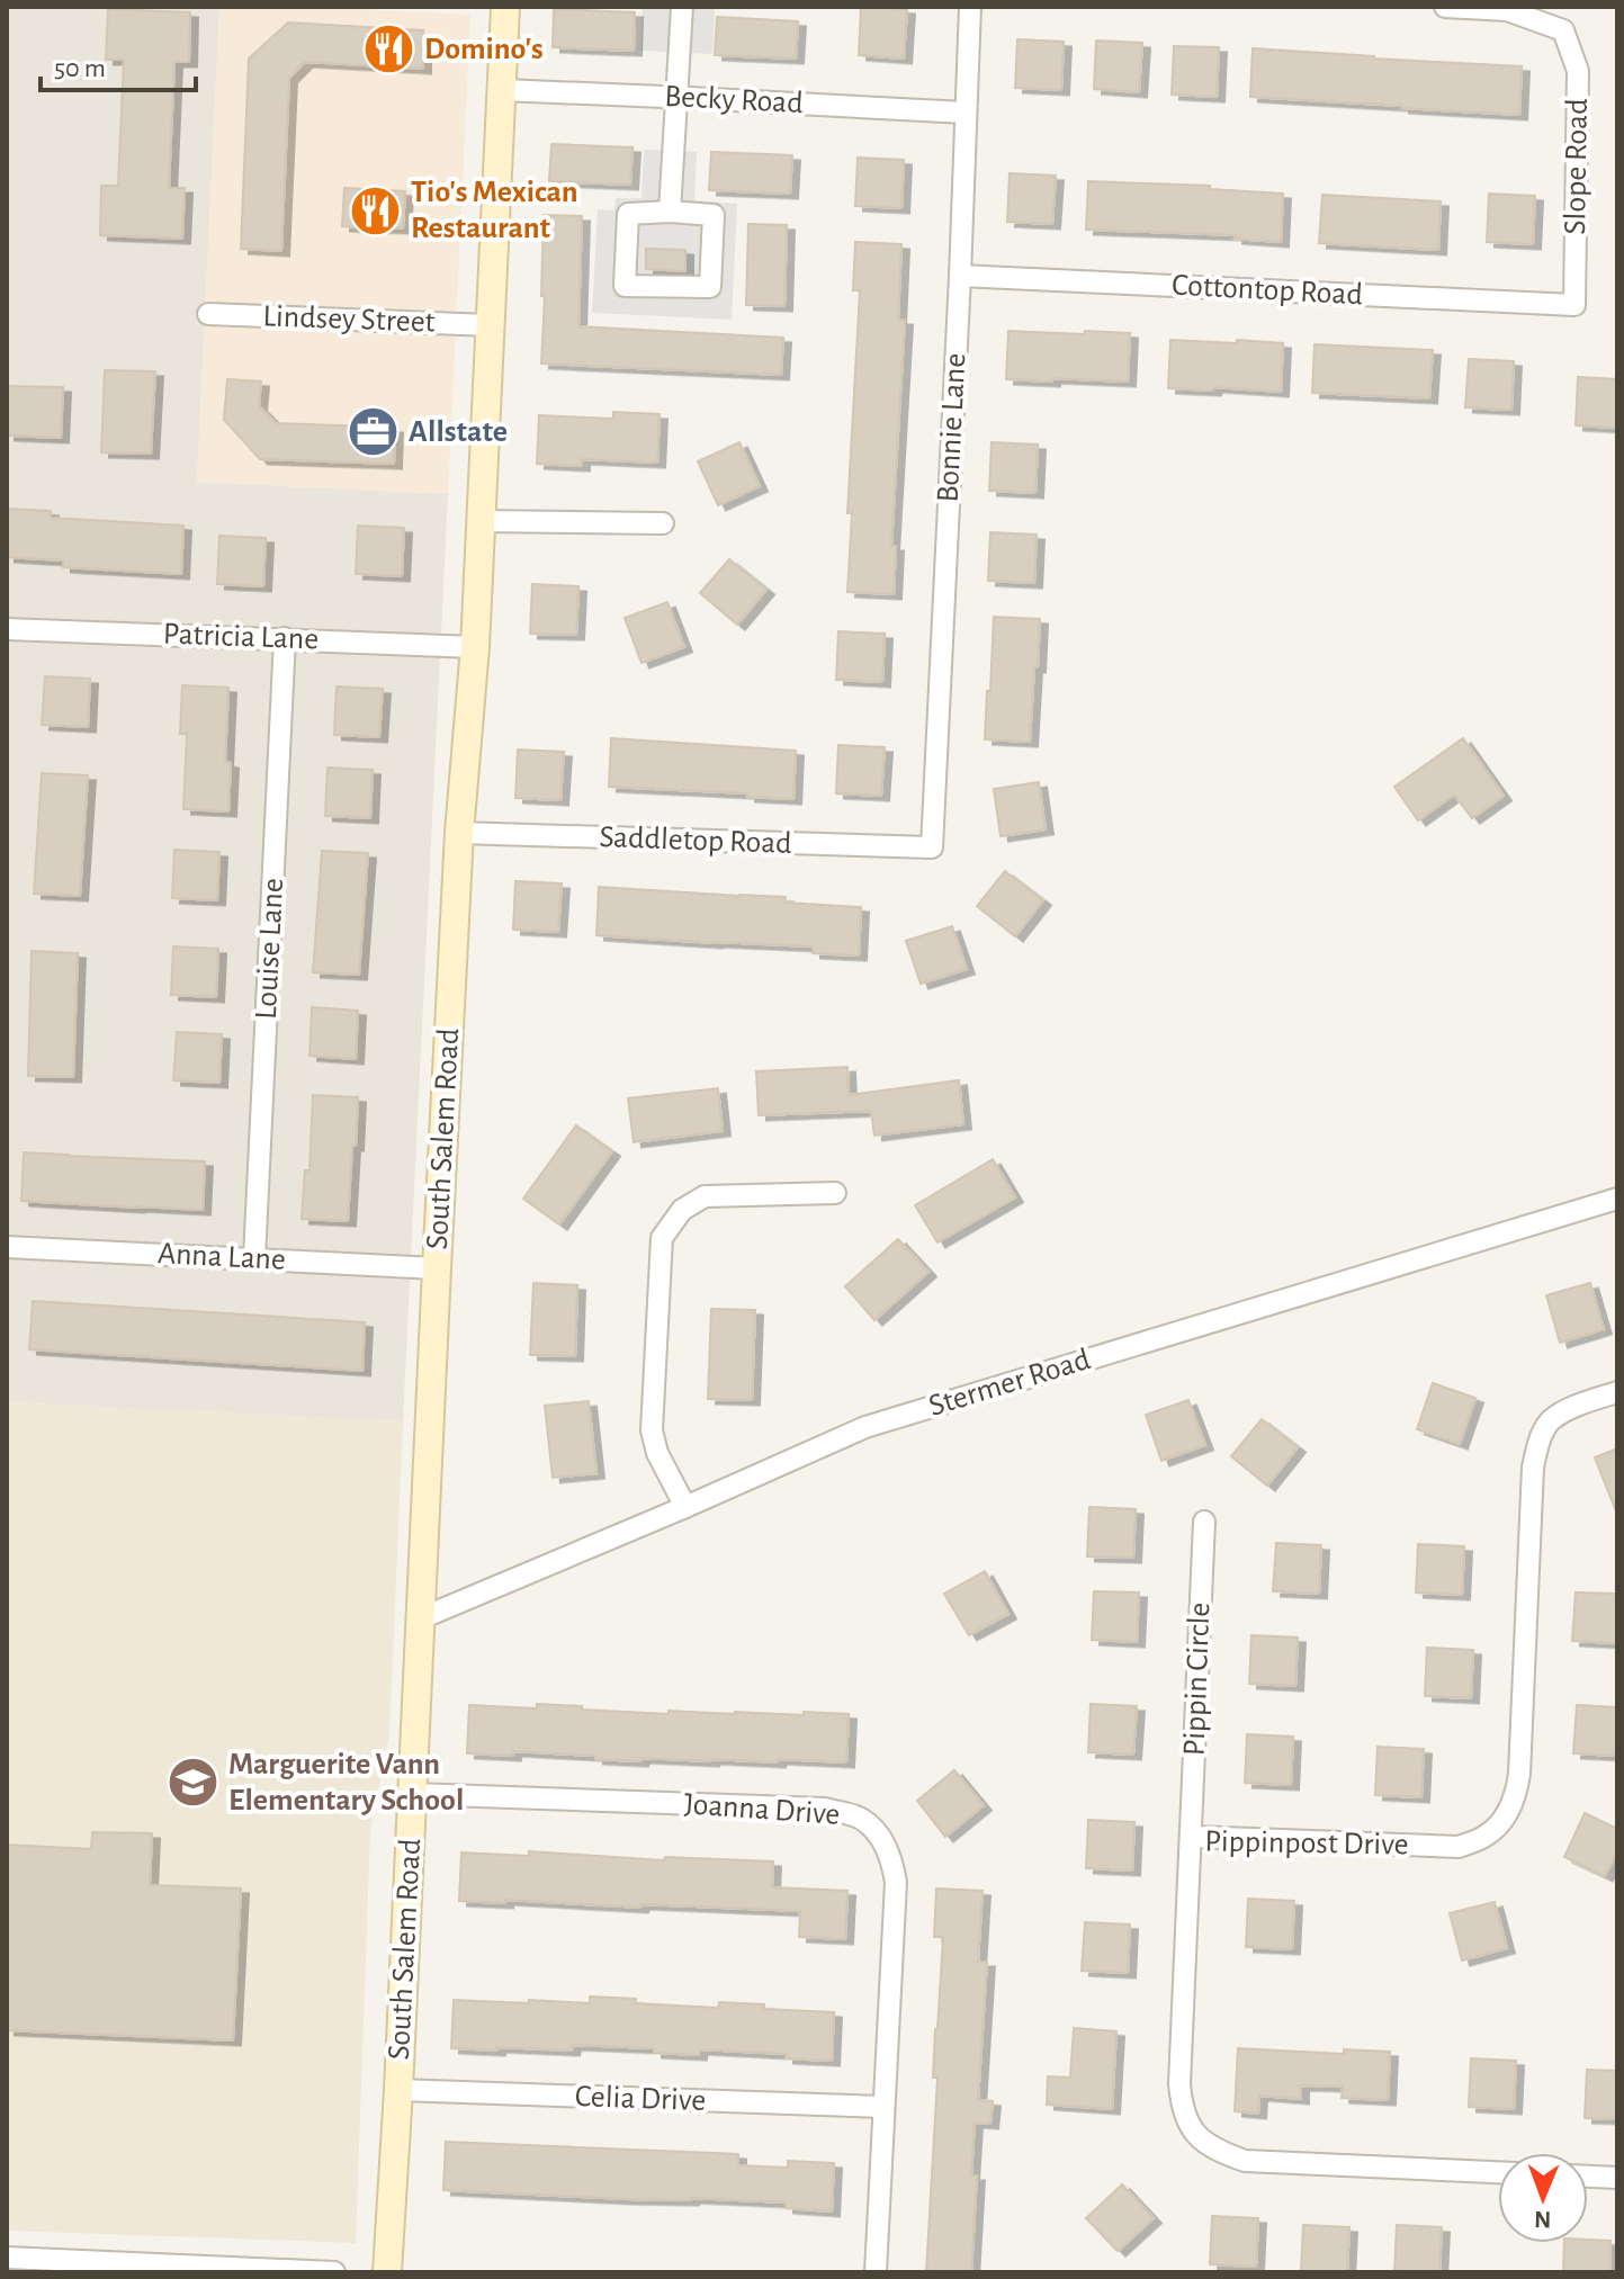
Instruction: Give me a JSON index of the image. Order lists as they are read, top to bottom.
{
  "streets": {
    "main road": ["South Salem Road"],
    "street": [
      "Becky Road",
      "Slope Road",
      "Cottontop Road",
      "Lindsey Street",
      "Bonnie Lane",
      "Patricia Lane",
      "Saddletop Road",
      "Louise Lane",
      "Anna Lane",
      "Stermer Road",
      "Pippin Circle",
      "Joanna Drive",
      "Pippinpost Drive",
      "Celia Drive"
    ]
  },
  "crossings": [
    ["Becky Road", "Bonnie Lane"],
    ["Becky Road", "South Salem Road"],
    ["Slope Road", "Cottontop Road"],
    ["Cottontop Road", "Bonnie Lane"],
    ["Lindsey Street", "South Salem Road"],
    ["Bonnie Lane", "Saddletop Road"],
    ["Patricia Lane", "Louise Lane"],
    ["Patricia Lane", "South Salem Road"],
    ["Saddletop Road", "South Salem Road"],
    ["Louise Lane", "Anna Lane"],
    ["South Salem Road", "Anna Lane"],
    ["South Salem Road", "Stermer Road"],
    ["South Salem Road", "Joanna Drive"],
    ["South Salem Road", "Celia Drive"],
    ["Pippin Circle", "Pippinpost Drive"],
    ["Joanna Drive", "Celia Drive"]
  ],
  "places": {
    "restaurant": ["Domino's", "Tio's Mexican Restaurant"],
    "office": ["Allstate"],
    "school or university": ["Marguerite Vann Elementary School"]
  },
  "scale_bar": "50 m",
  "north": "bottom"
}
